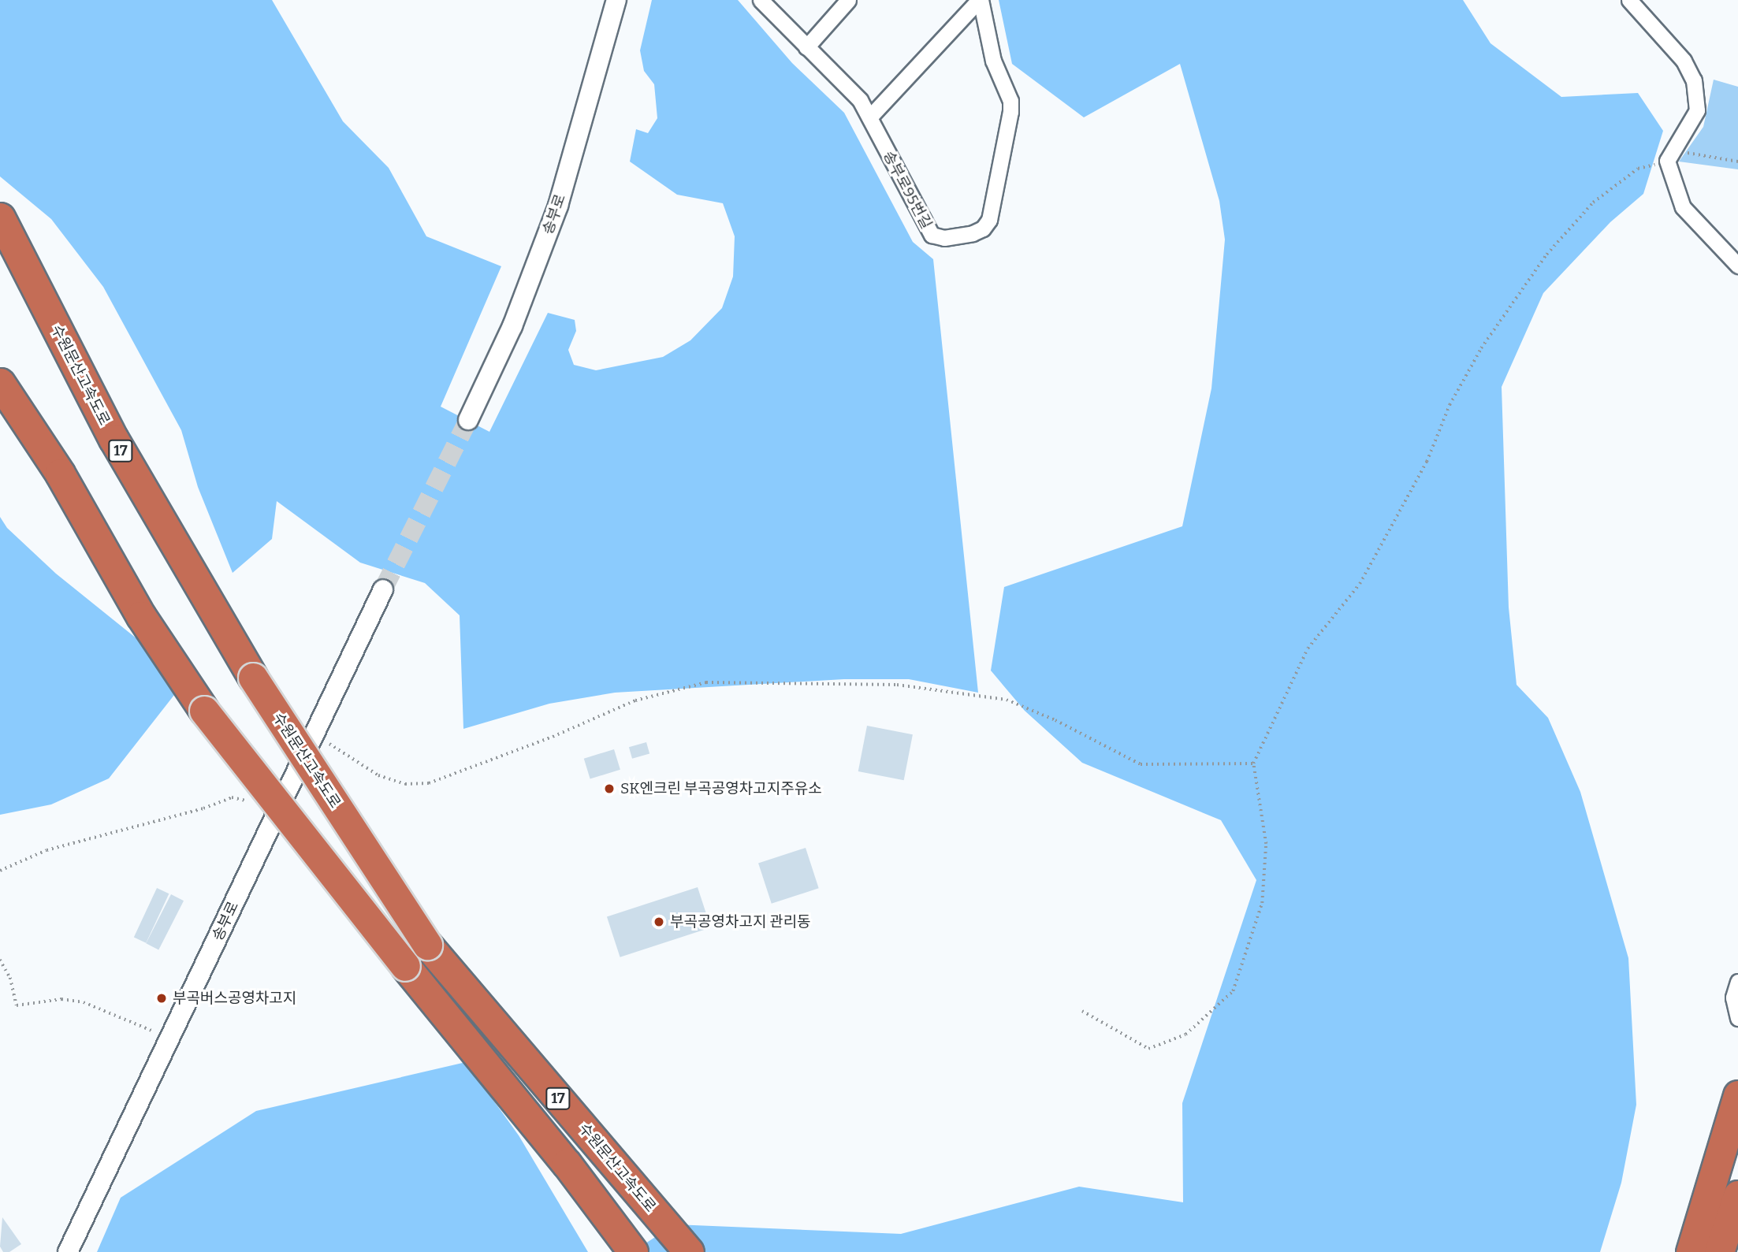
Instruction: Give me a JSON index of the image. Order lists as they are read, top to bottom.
{
  "streets": {
    "highway": ["수원문산고속도로", "17"],
    "street": ["송부로95번길", "송부로"]
  },
  "places": ["SK엔크린 부곡공영차고지주유소", "부곡공영차고지 관리동", "부곡버스공영차고지"]
}
